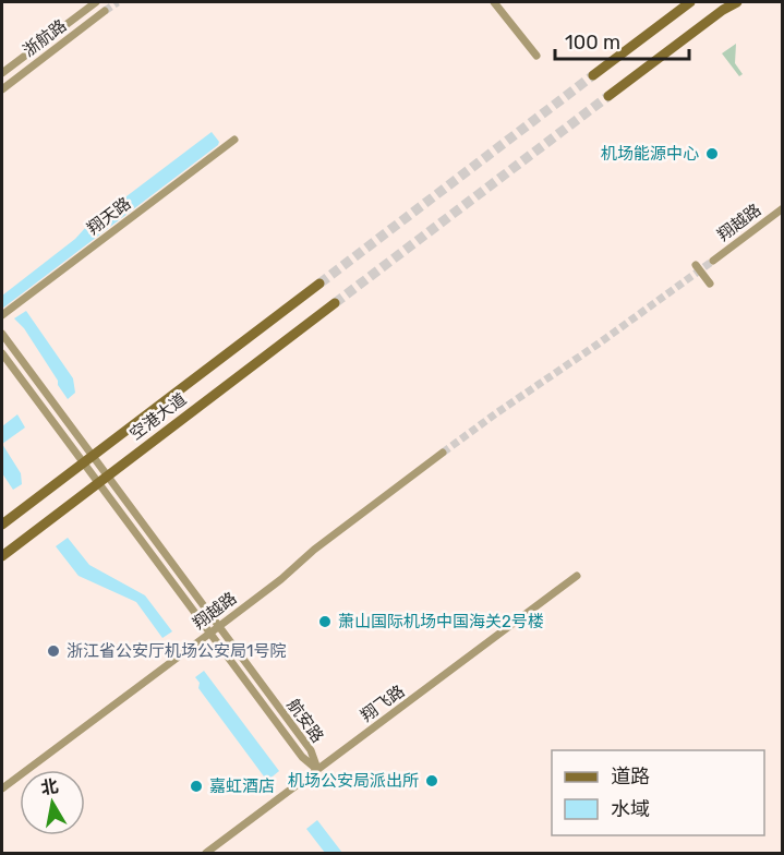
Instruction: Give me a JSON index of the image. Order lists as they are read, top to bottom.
{
  "streets": {
    "main road": ["空港大道"],
    "street": [
      "浙航路",
      "翔天路",
      "翔越路",
      "翔飞路",
      "航安路"
    ]
  },
  "crossings": [
    ["翔越路", "航安路"],
    ["空港大道", "航安路"],
    ["翔飞路", "航安路"]
  ],
  "places": [
    "机场能源中心",
    "萧山国际机场中国海关2号楼",
    "浙江省公安厅机场公安局1号院",
    "机场公安局派出所",
    "嘉虹酒店"
  ],
  "legend": ["道路", "水域"],
  "scale_bar": "100 m",
  "north": "top"
}
